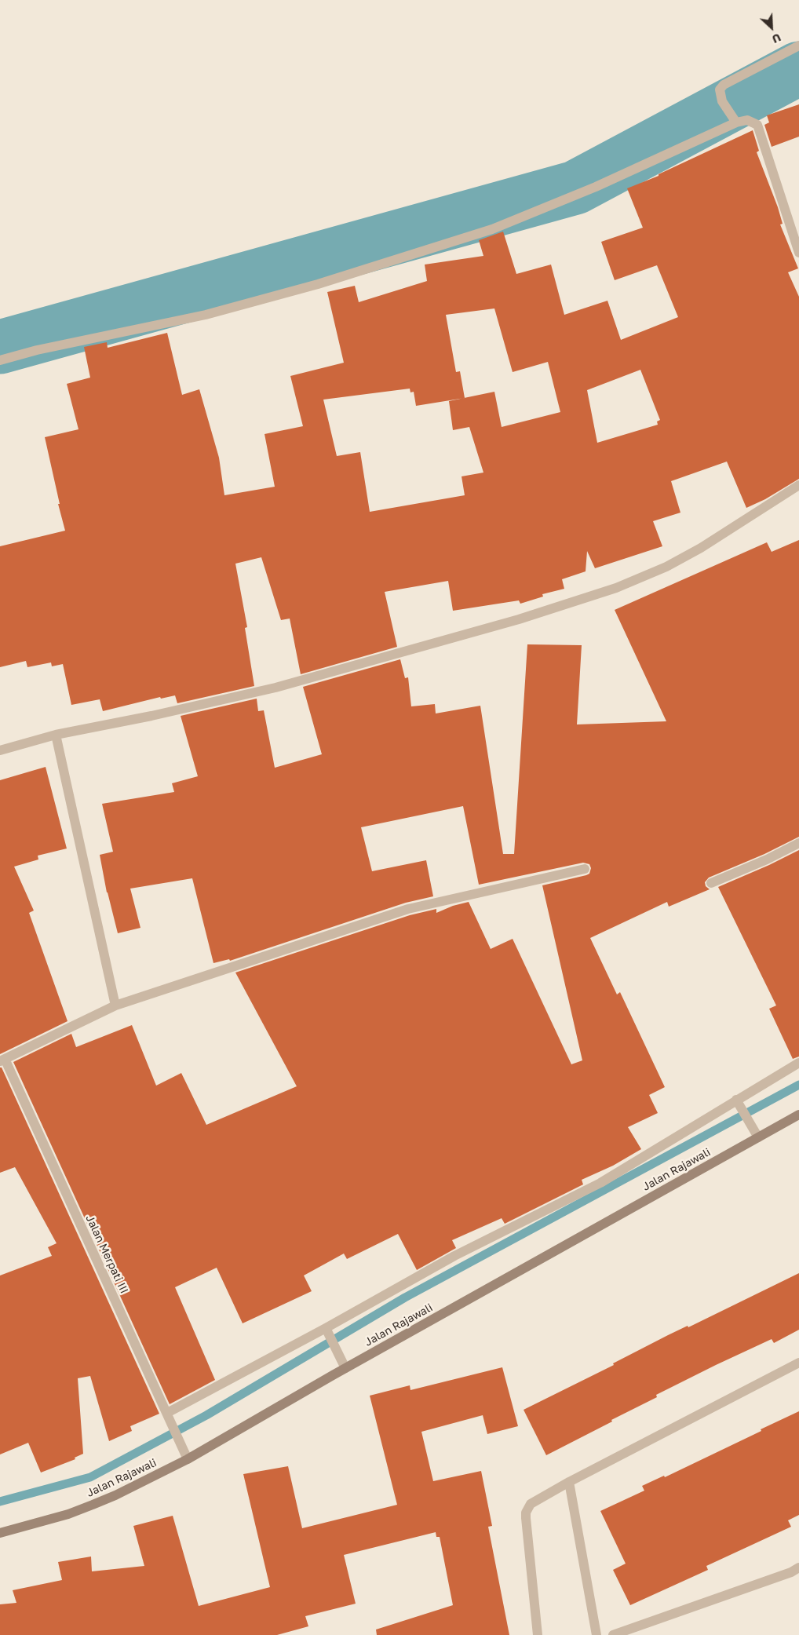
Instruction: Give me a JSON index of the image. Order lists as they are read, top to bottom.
{
  "streets": {
    "street": ["Jalan Rajawali", "Jalan Merpati III"]
  },
  "crossings": [
    ["Jalan Rajawali", "Jalan Merpati III"]
  ],
  "north": "bottom right"
}
